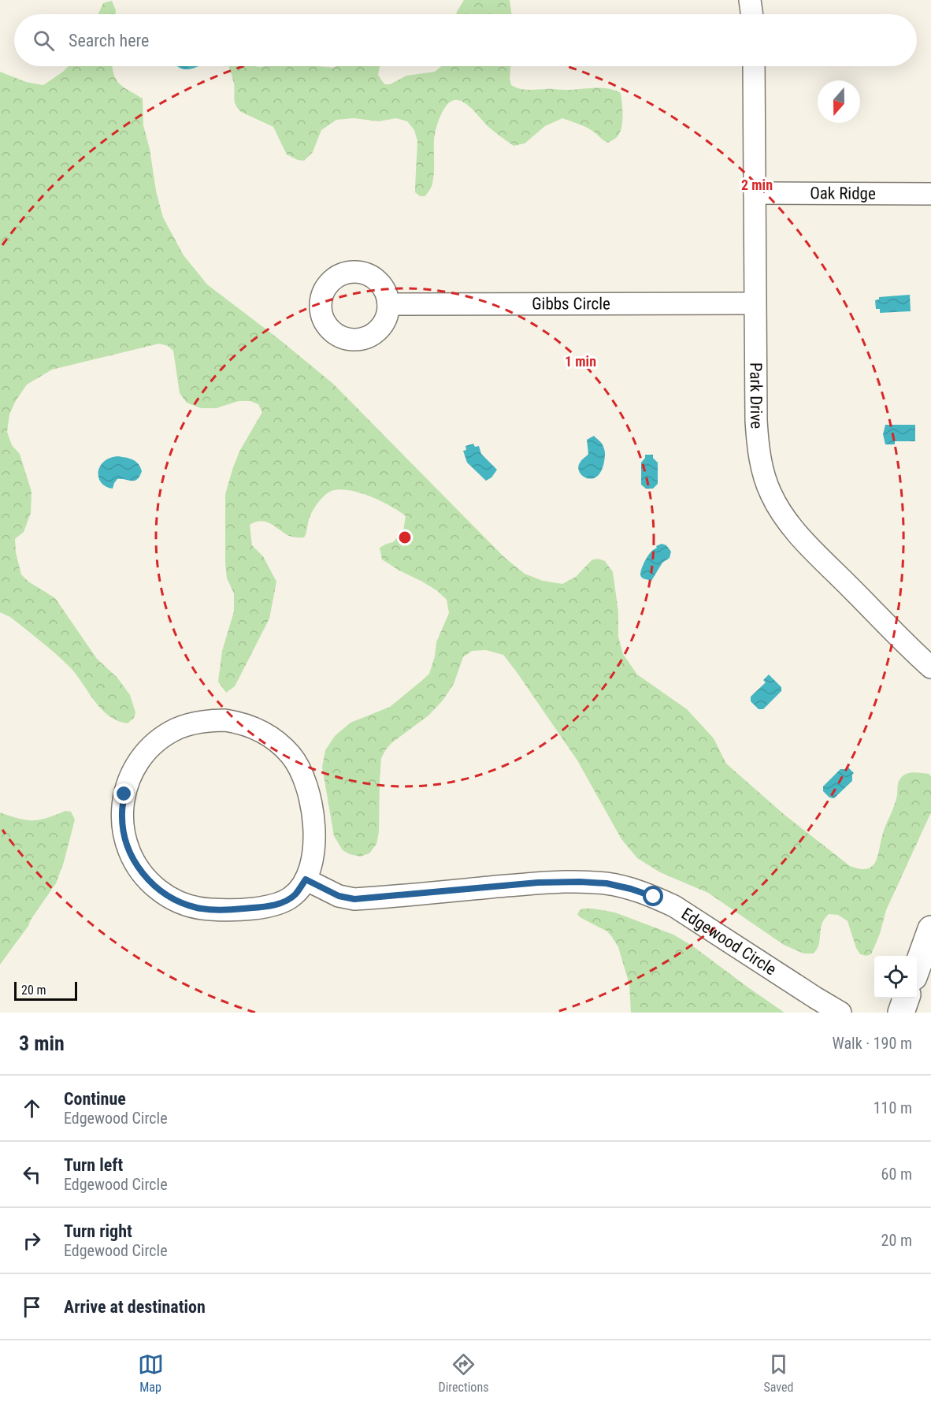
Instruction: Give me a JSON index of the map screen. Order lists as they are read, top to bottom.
{
  "streets": {
    "street": [
      "Oak Ridge",
      "Gibbs Circle",
      "Park Drive",
      "Edgewood Circle"
    ]
  },
  "crossings": [
    ["Oak Ridge", "Park Drive"],
    ["Gibbs Circle", "Park Drive"]
  ],
  "scale_bar": "20 m",
  "north": "bottom",
  "page": {
    "search": "Search here",
    "scale": "20 m",
    "heading": ["3 min", "Walk · 190 m"],
    "list": [
      ["Continue", "Edgewood Circle", "110 m"],
      ["Turn left", "Edgewood Circle", "60 m"],
      ["Turn right", "Edgewood Circle", "20 m"],
      "Arrive at destination"
    ],
    "nav": ["Map", "Directions", "Saved"]
  },
  "rings": ["2 min", "1 min"]
}
